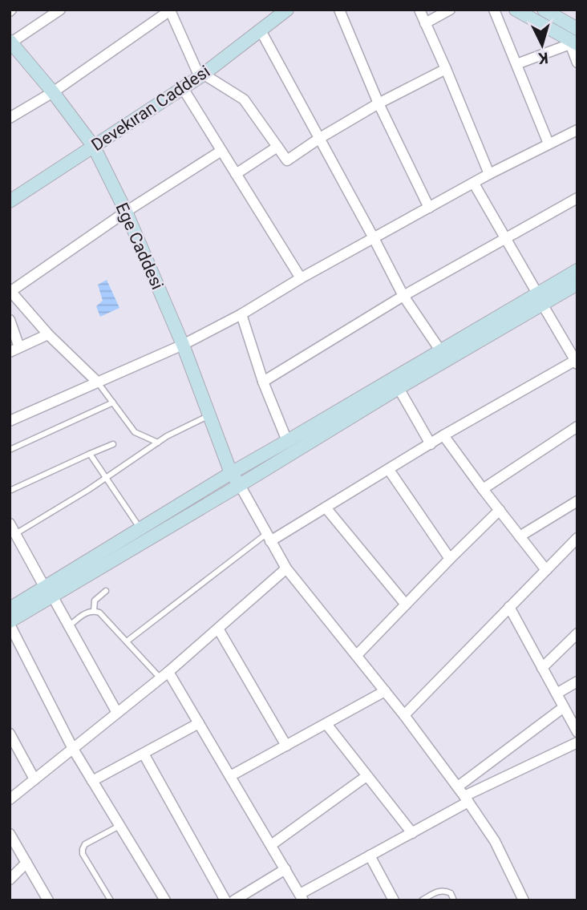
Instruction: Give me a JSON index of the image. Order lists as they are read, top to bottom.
{
  "streets": {
    "main road": ["Devekıran Caddesi", "Ege Caddesi"]
  },
  "crossings": [
    ["Devekıran Caddesi", "Ege Caddesi"]
  ],
  "north": "bottom"
}
